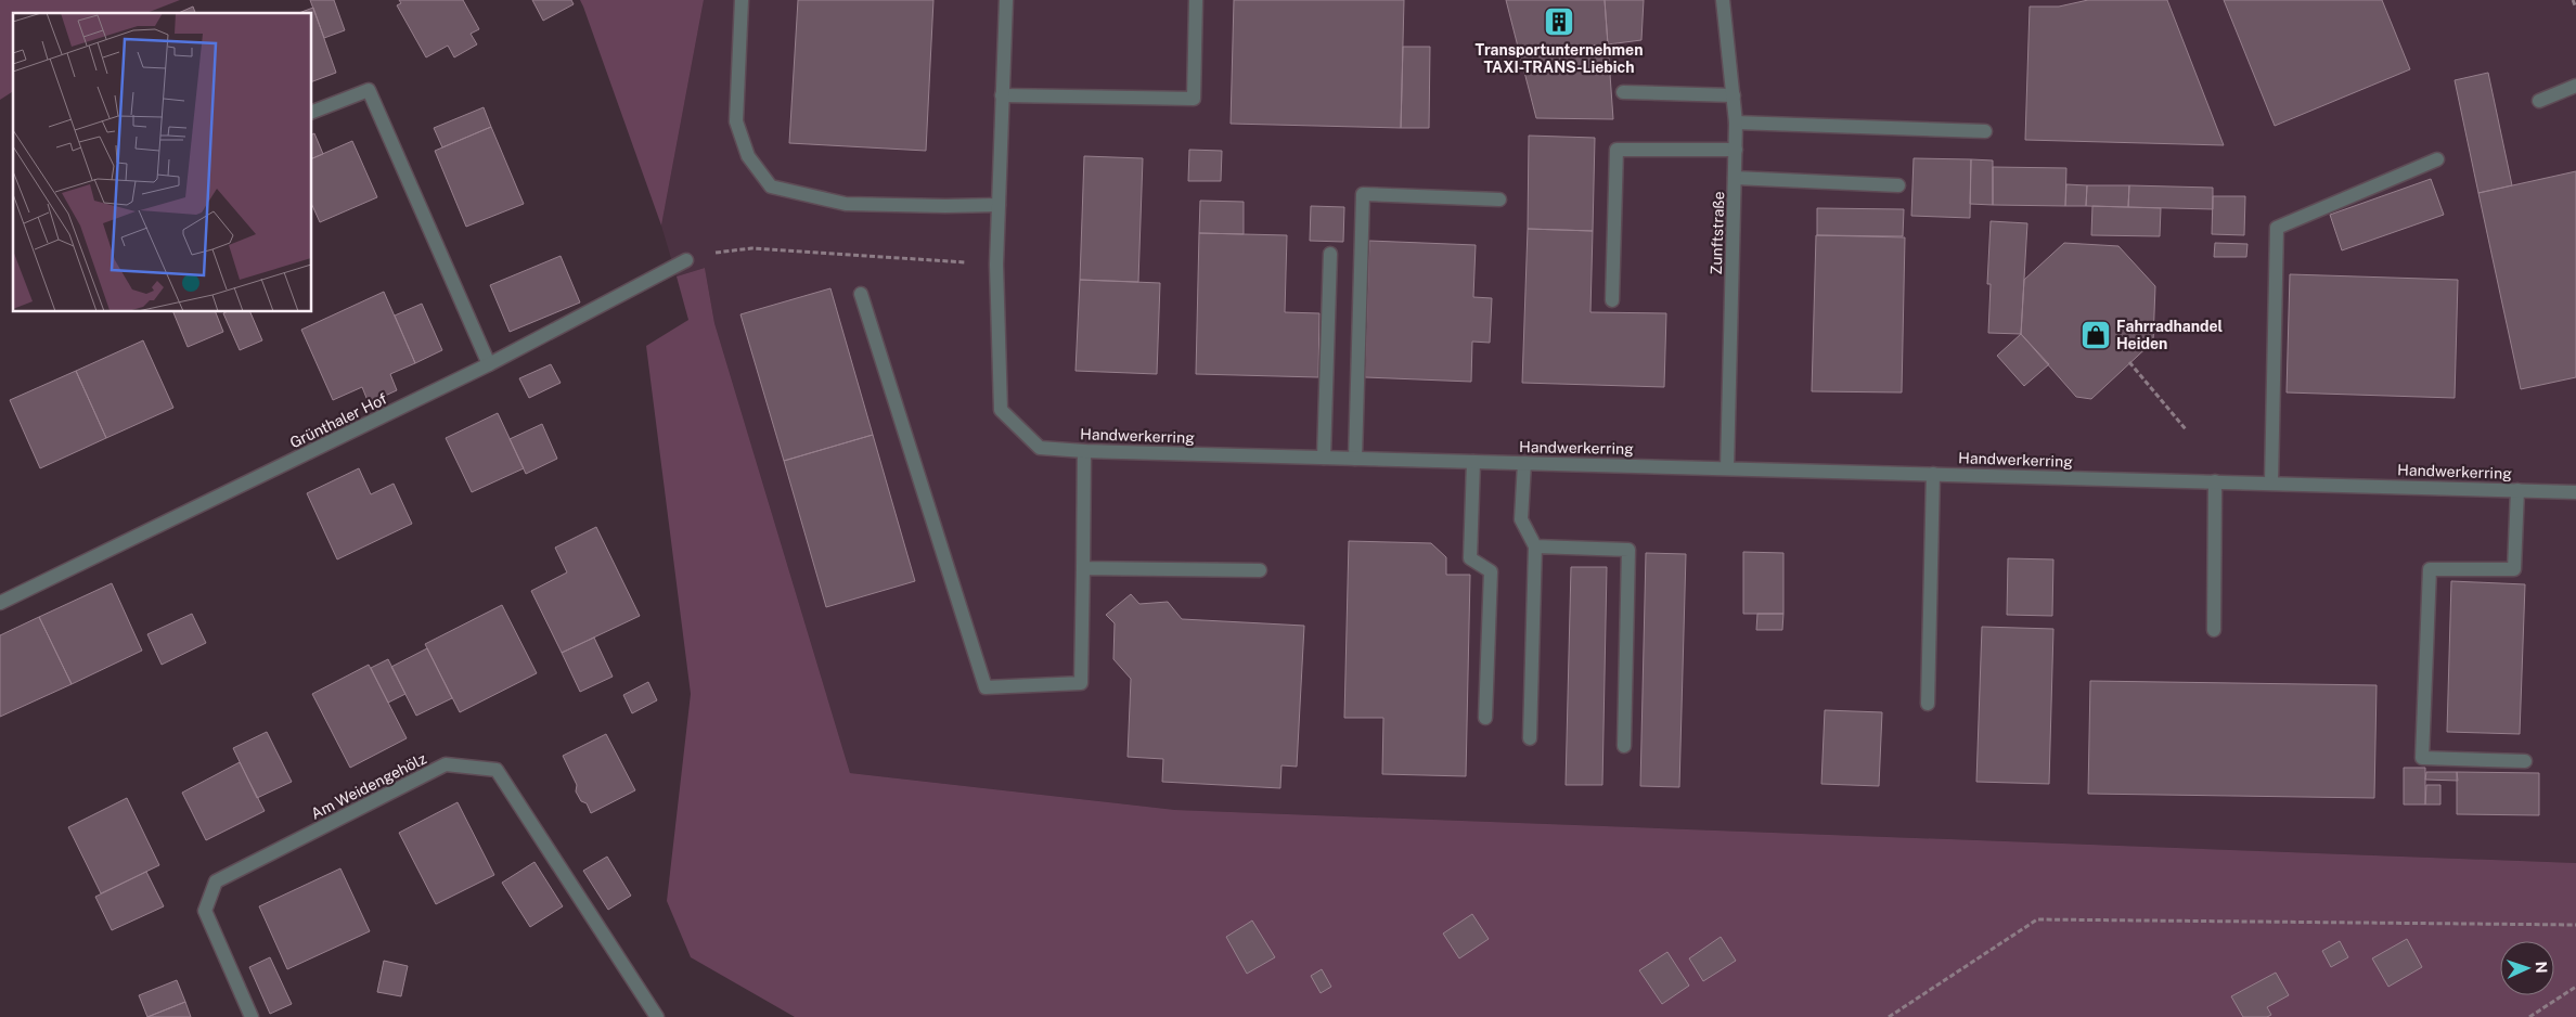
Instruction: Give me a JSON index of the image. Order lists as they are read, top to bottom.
{
  "streets": {
    "street": [
      "Zunftstraße",
      "Grünthaler Hof",
      "Handwerkerring",
      "Am Weidengehölz"
    ]
  },
  "crossings": [
    ["Zunftstraße", "Handwerkerring"]
  ],
  "places": {
    "building": ["Transportunternehmen TAXI-TRANS-Liebich"],
    "shop": ["Fahrradhandel Heiden"]
  },
  "north": "right"
}
